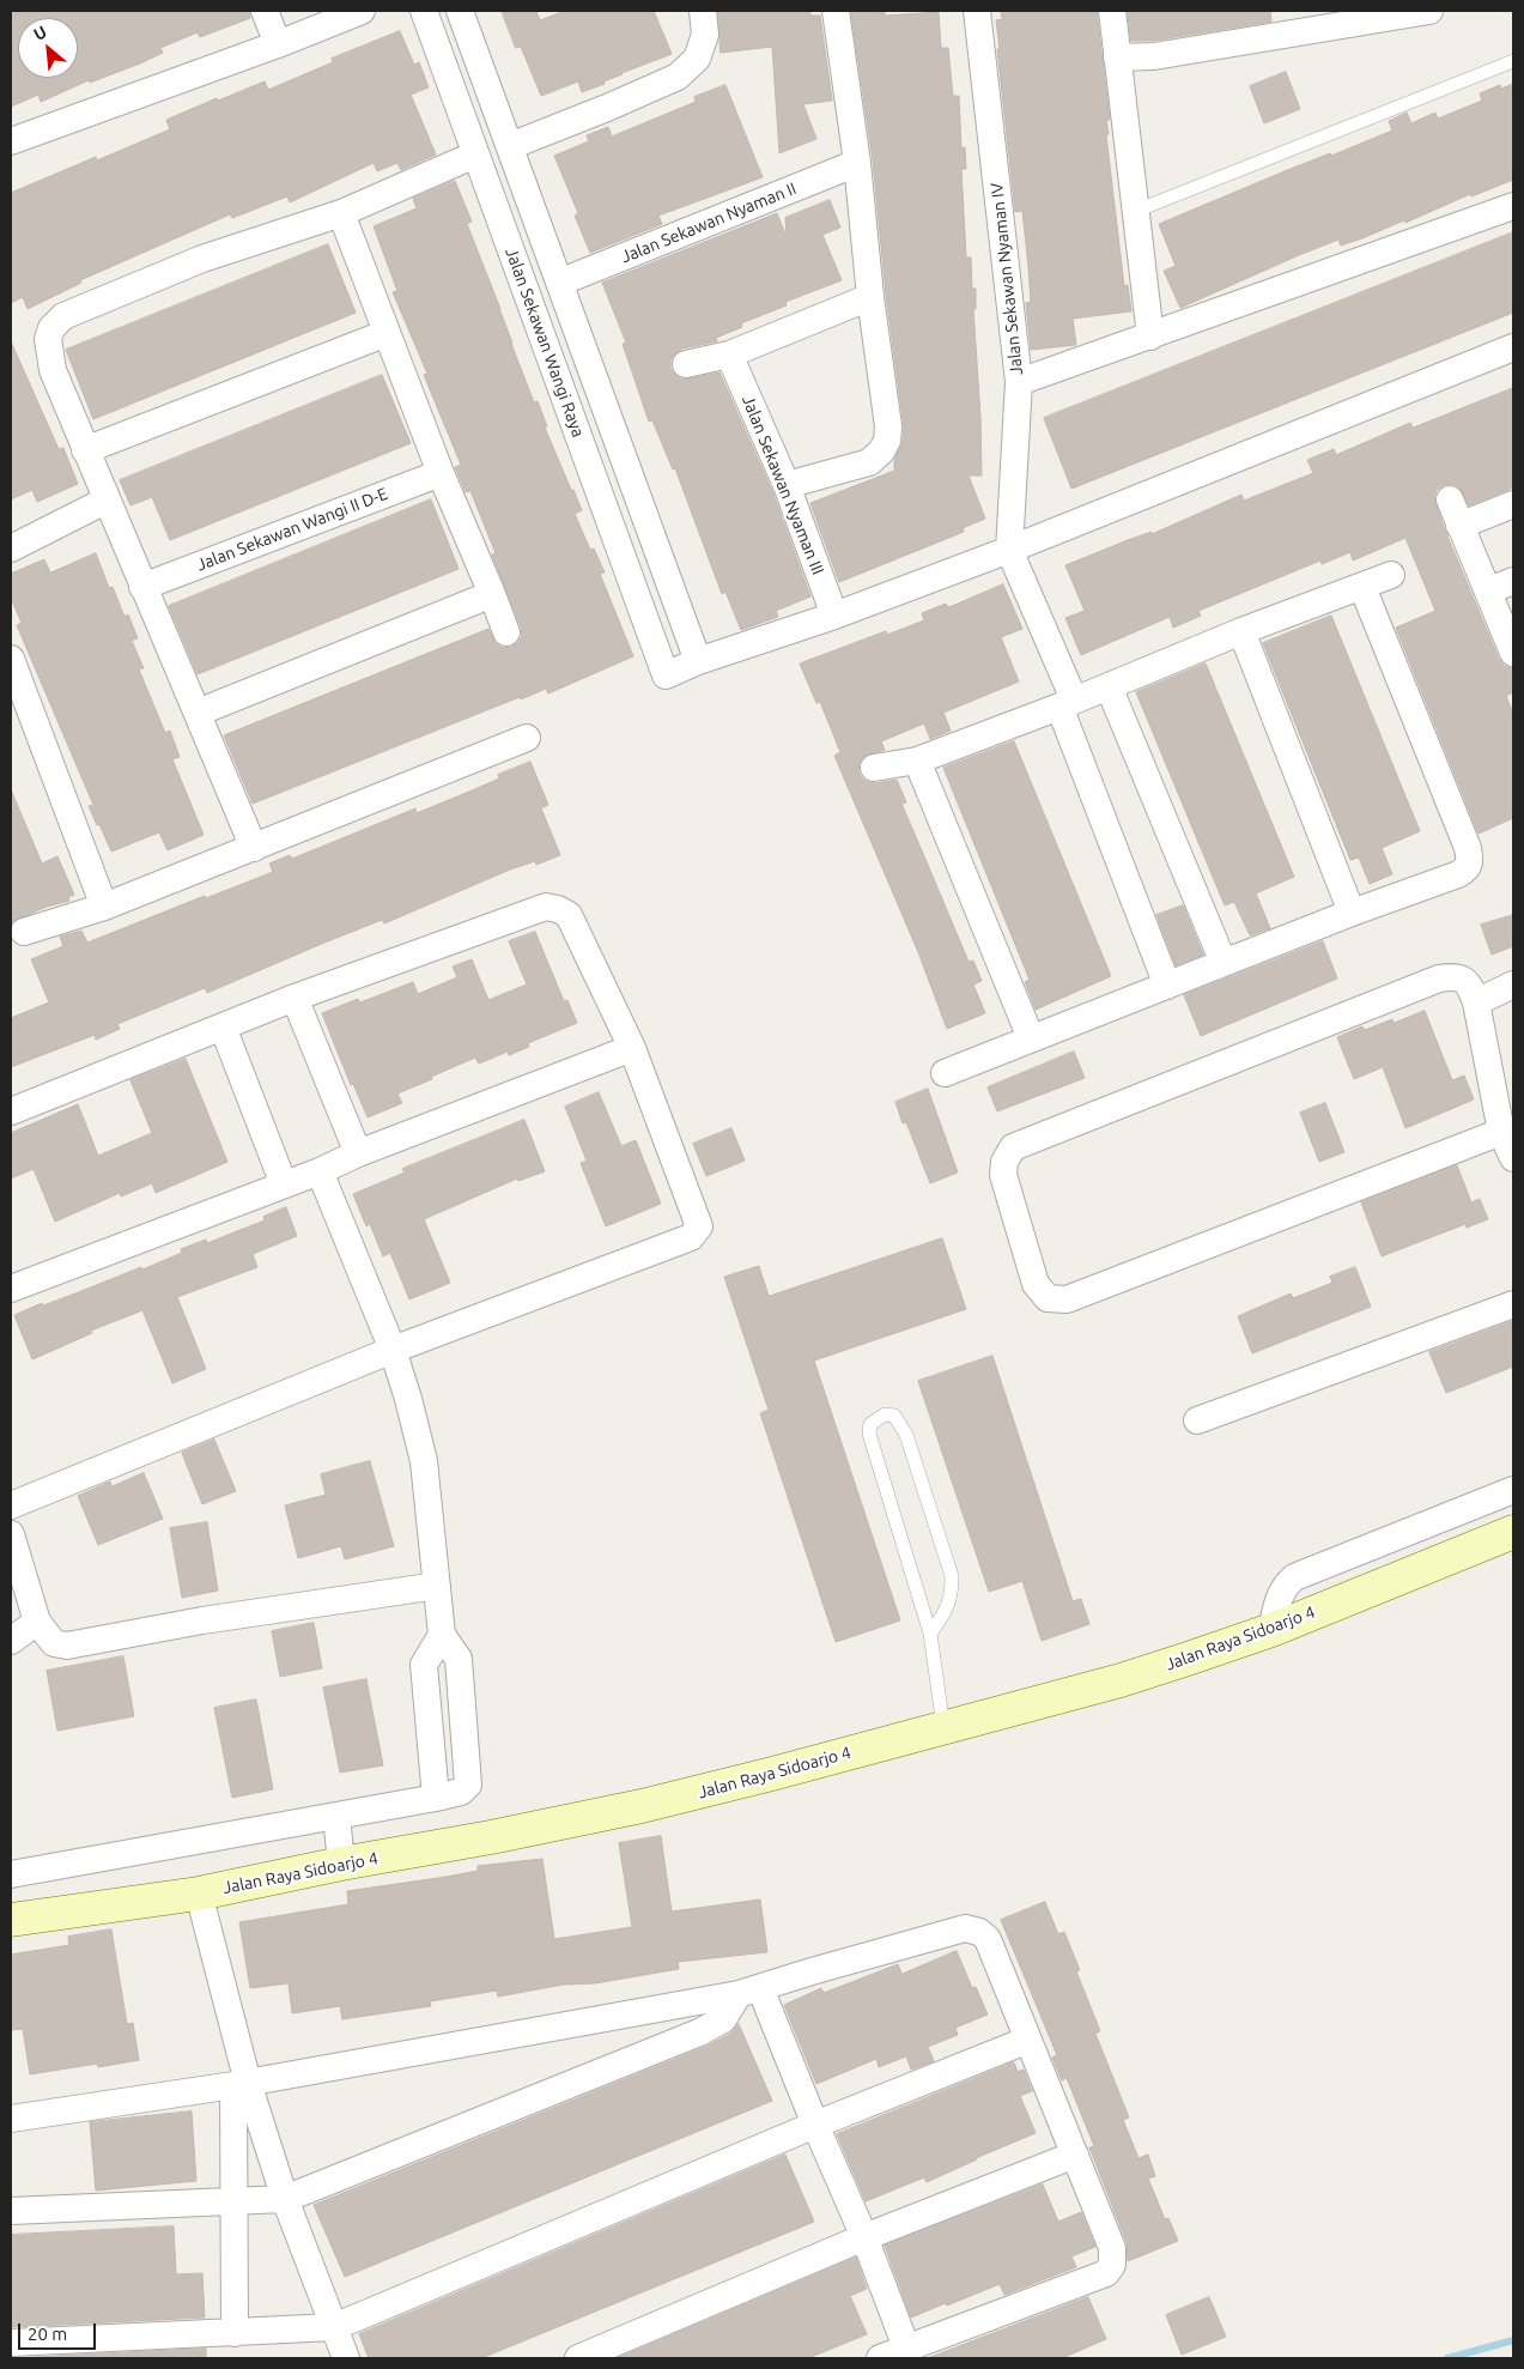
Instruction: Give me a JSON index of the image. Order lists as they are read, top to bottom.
{
  "streets": {
    "street": [
      "Jalan Sekawan Nyaman II",
      "Jalan Sekawan Nyaman IV",
      "Jalan Sekawan Wangi Raya",
      "Jalan Sekawan Nyaman III",
      "Jalan Sekawan Wangi II D-E",
      "Jalan Raya Sidoarjo 4"
    ]
  },
  "crossings": [
    ["Jalan Sekawan Nyaman II", "Jalan Sekawan Wangi Raya"]
  ],
  "scale_bar": "20 m",
  "north": "top left"
}
